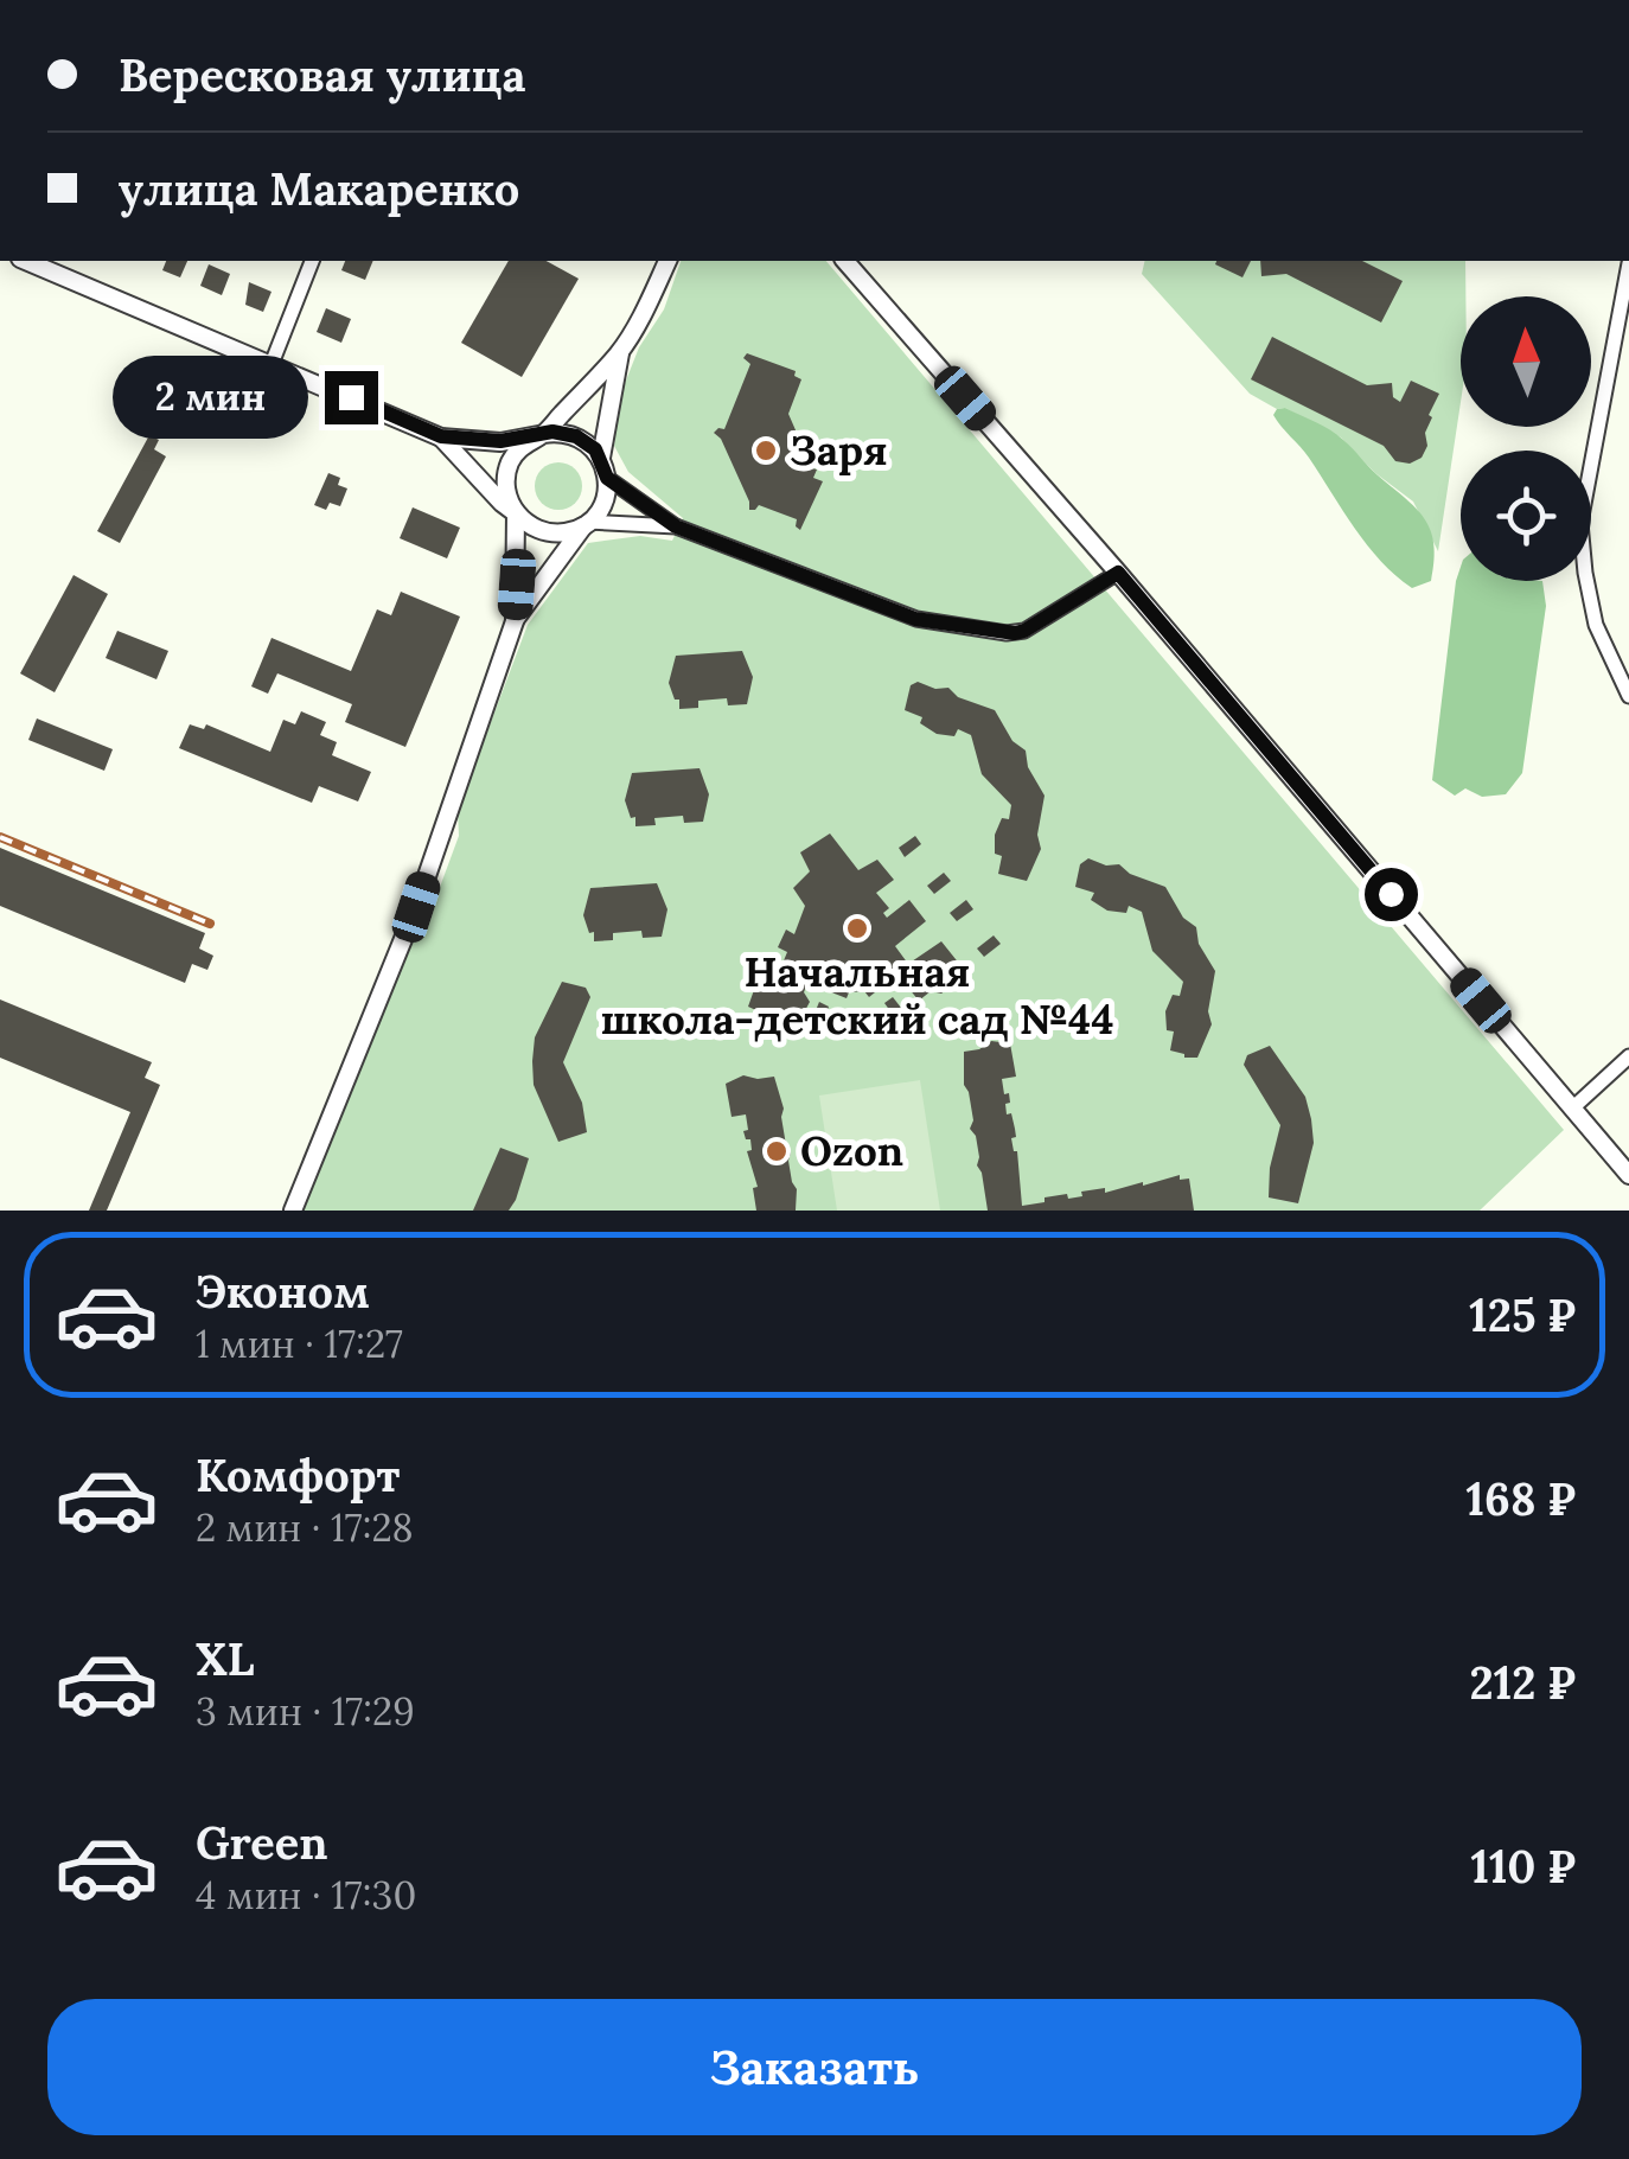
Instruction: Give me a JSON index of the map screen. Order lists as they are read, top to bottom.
{
  "places": ["Заря", "Начальная школа-детский сад №44", "Ozon"],
  "north": "top",
  "page": {
    "banner": ["Вересковая улица", "улица Макаренко"],
    "bubble": "2 мин",
    "list": [
      {
        "name": "Эконом",
        "note": "1 мин · 17:27",
        "value": "125 ₽"
      },
      {
        "name": "Комфорт",
        "note": "2 мин · 17:28",
        "value": "168 ₽"
      },
      {
        "name": "XL",
        "note": "3 мин · 17:29",
        "value": "212 ₽"
      },
      {
        "name": "Green",
        "note": "4 мин · 17:30",
        "value": "110 ₽"
      }
    ],
    "buttons": "Заказать"
  }
}
